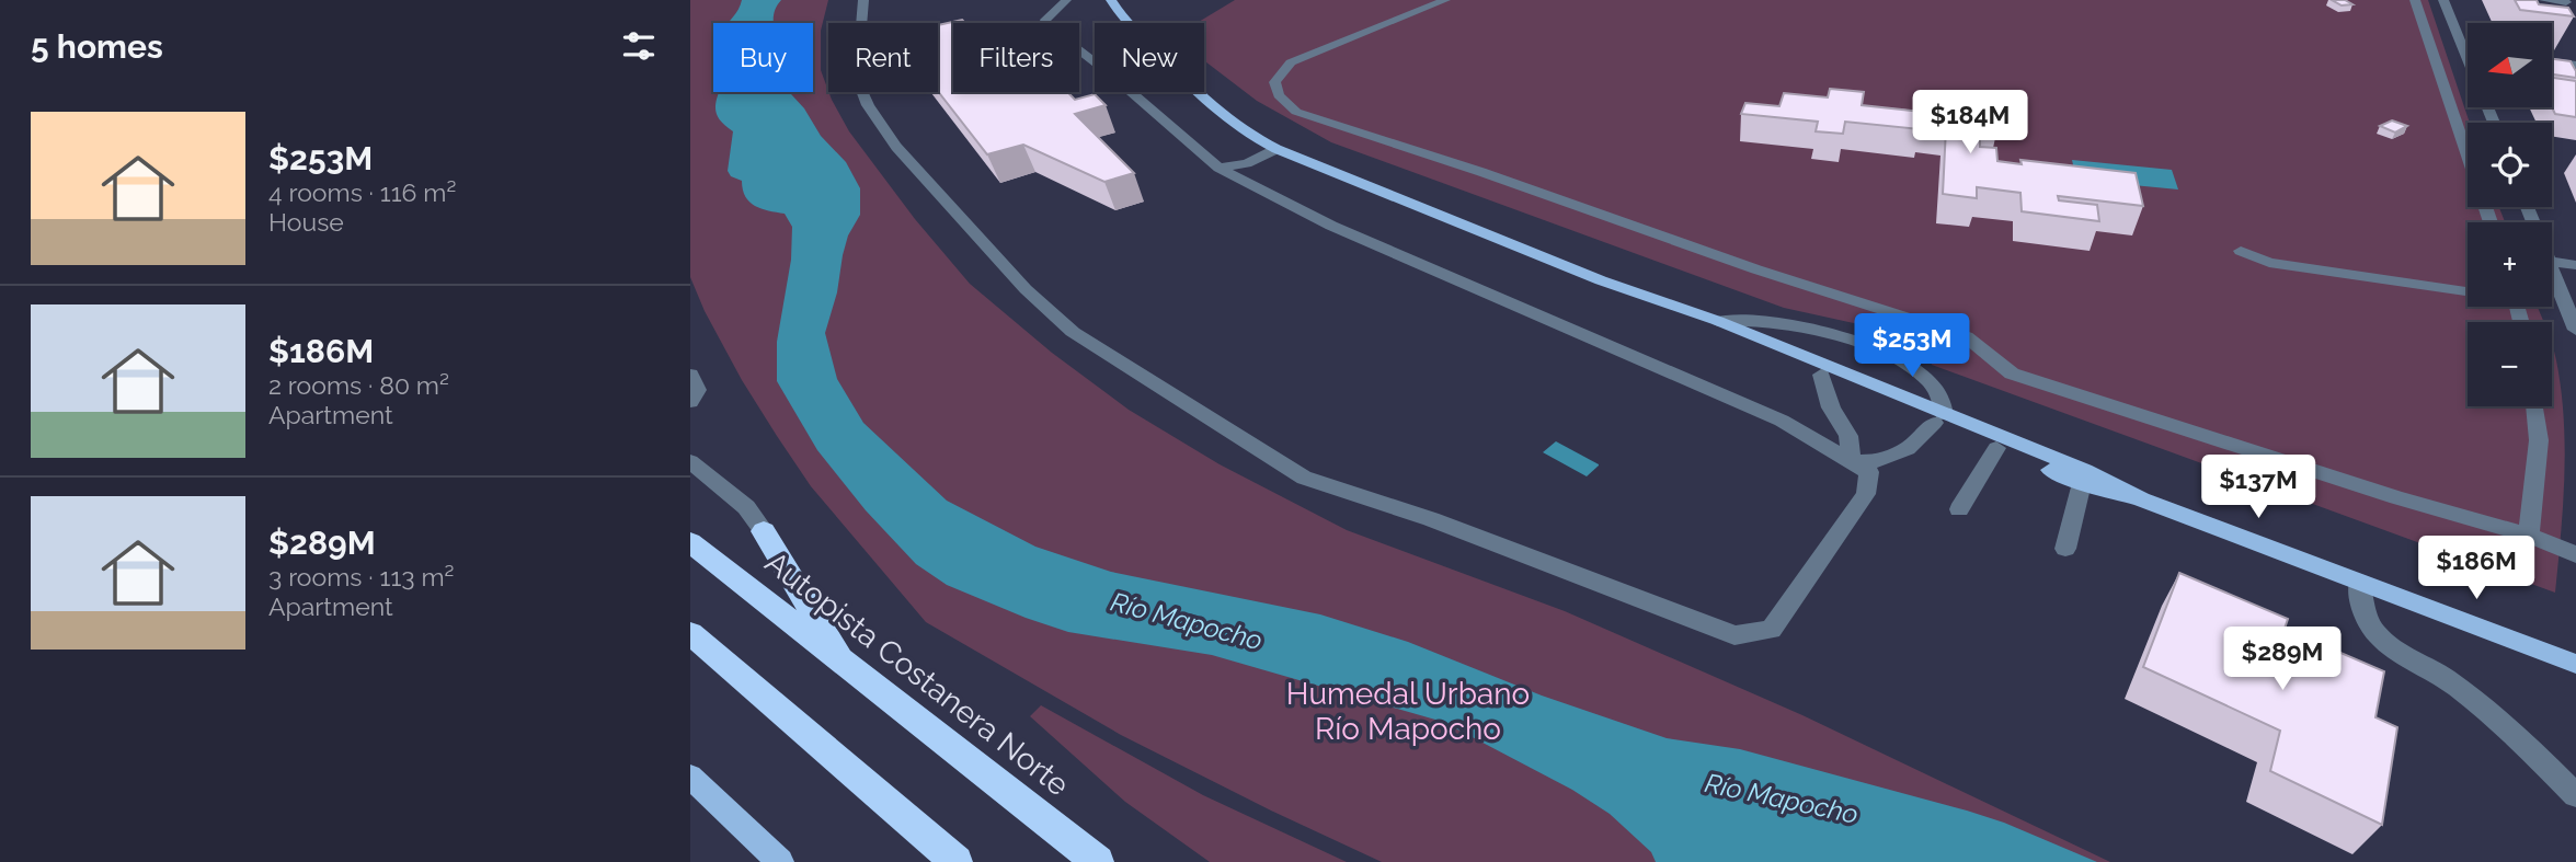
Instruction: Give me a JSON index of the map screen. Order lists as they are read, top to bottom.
{
  "streets": {
    "highway": ["Autopista Costanera Norte"]
  },
  "water": ["Río Mapocho"],
  "parks": ["Humedal Urbano Río Mapocho"],
  "north": "left",
  "page": {
    "heading": "5 homes",
    "map_buttons": ["+", "−"],
    "chip": [
      "Buy",
      "Rent",
      "Filters",
      "New"
    ],
    "price": [
      "$184M",
      "$253M",
      "$137M",
      "$186M",
      "$289M"
    ],
    "list": [
      {
        "name": "$253M",
        "note": "4 rooms · 116 m² · House"
      },
      {
        "name": "$186M",
        "note": "2 rooms · 80 m² · Apartment"
      },
      {
        "name": "$289M",
        "note": "3 rooms · 113 m² · Apartment"
      }
    ]
  }
}
